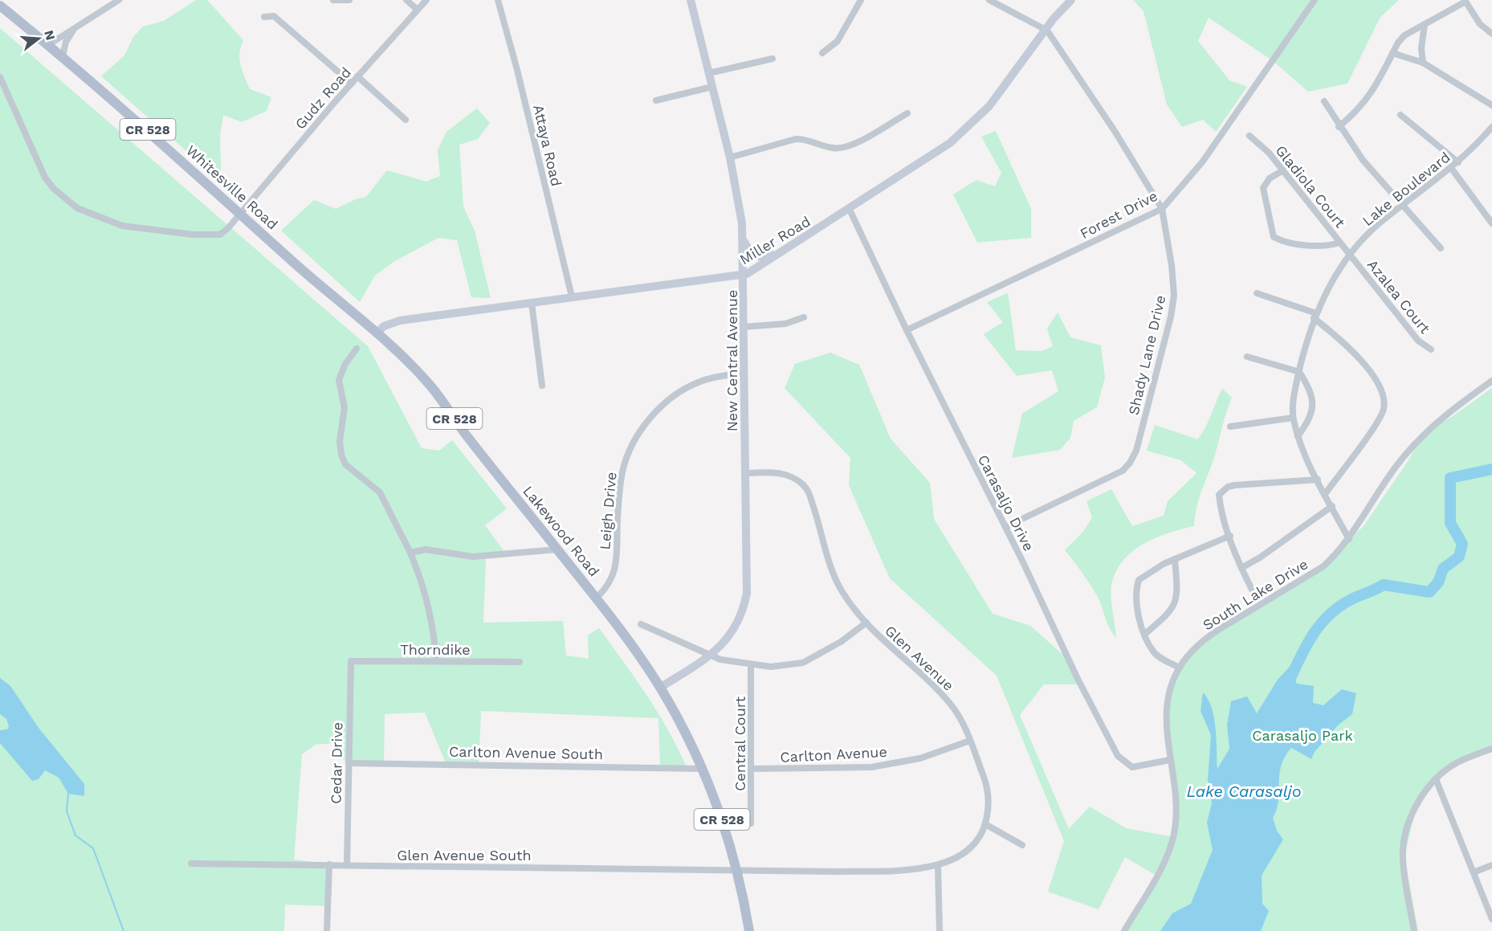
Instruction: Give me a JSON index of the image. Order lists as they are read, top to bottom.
{
  "streets": {
    "main road": ["CR 528", "Whitesville Road", "Lakewood Road"],
    "street": [
      "Gudz Road",
      "Attaya Road",
      "Gladiola Court",
      "Lake Boulevard",
      "Forest Drive",
      "Miller Road",
      "Azalea Court",
      "Shady Lane Drive",
      "New Central Avenue",
      "Carasaljo Drive",
      "Leigh Drive",
      "South Lake Drive",
      "Thorndike",
      "Glen Avenue",
      "Central Court",
      "Carlton Avenue South",
      "Carlton Avenue",
      "Cedar Drive",
      "Glen Avenue South"
    ]
  },
  "crossings": [
    ["Gudz Road", "Whitesville Road"],
    ["CR 528", "Lakewood Road"],
    ["CR 528", "Glen Avenue"],
    ["CR 528", "Glen Avenue South"],
    ["Attaya Road", "Miller Road"],
    ["Gladiola Court", "Lake Boulevard"],
    ["Gladiola Court", "Azalea Court"],
    ["Whitesville Road", "Lakewood Road"],
    ["Lake Boulevard", "Azalea Court"],
    ["Lake Boulevard", "South Lake Drive"],
    ["Forest Drive", "Shady Lane Drive"],
    ["Forest Drive", "Carasaljo Drive"],
    ["Miller Road", "Shady Lane Drive"],
    ["Miller Road", "New Central Avenue"],
    ["Miller Road", "Carasaljo Drive"],
    ["Miller Road", "Lakewood Road"],
    ["Shady Lane Drive", "Carasaljo Drive"],
    ["New Central Avenue", "Leigh Drive"],
    ["New Central Avenue", "Lakewood Road"],
    ["New Central Avenue", "Glen Avenue"],
    ["Carasaljo Drive", "South Lake Drive"],
    ["Leigh Drive", "Lakewood Road"],
    ["Lakewood Road", "Glen Avenue"],
    ["Lakewood Road", "Carlton Avenue South"],
    ["Lakewood Road", "Glen Avenue South"],
    ["Thorndike", "Cedar Drive"],
    ["Glen Avenue", "Carlton Avenue"],
    ["Glen Avenue", "Glen Avenue South"],
    ["Central Court", "Carlton Avenue"],
    ["Carlton Avenue South", "Cedar Drive"],
    ["Cedar Drive", "Glen Avenue South"]
  ],
  "water": ["Lake Carasaljo"],
  "parks": ["Carasaljo Park"],
  "north": "right"
}
